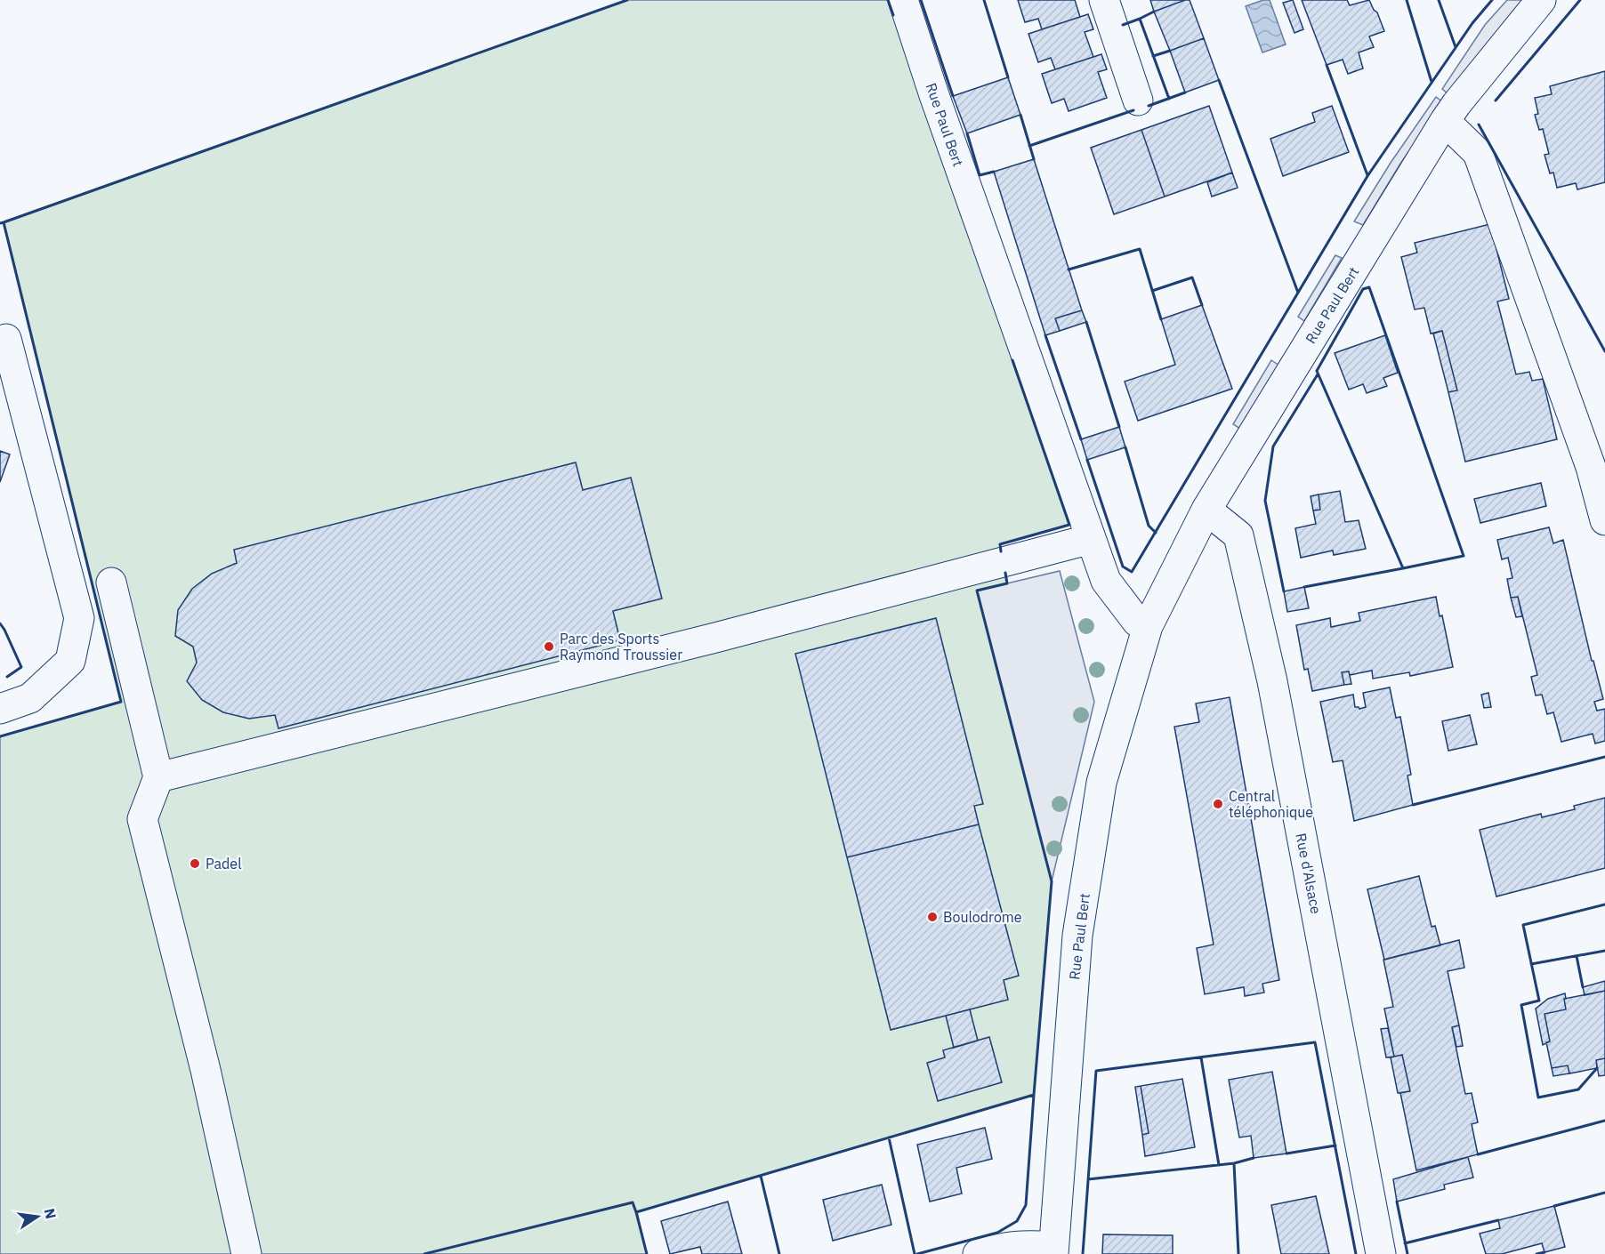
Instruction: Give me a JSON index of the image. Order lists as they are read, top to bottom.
{
  "streets": {
    "street": ["Rue Paul Bert", "Rue d'Alsace"]
  },
  "crossings": [
    ["Rue Paul Bert", "Rue d'Alsace"]
  ],
  "places": [
    "Parc des Sports Raymond Troussier",
    "Central téléphonique",
    "Padel",
    "Boulodrome"
  ],
  "north": "right"
}
